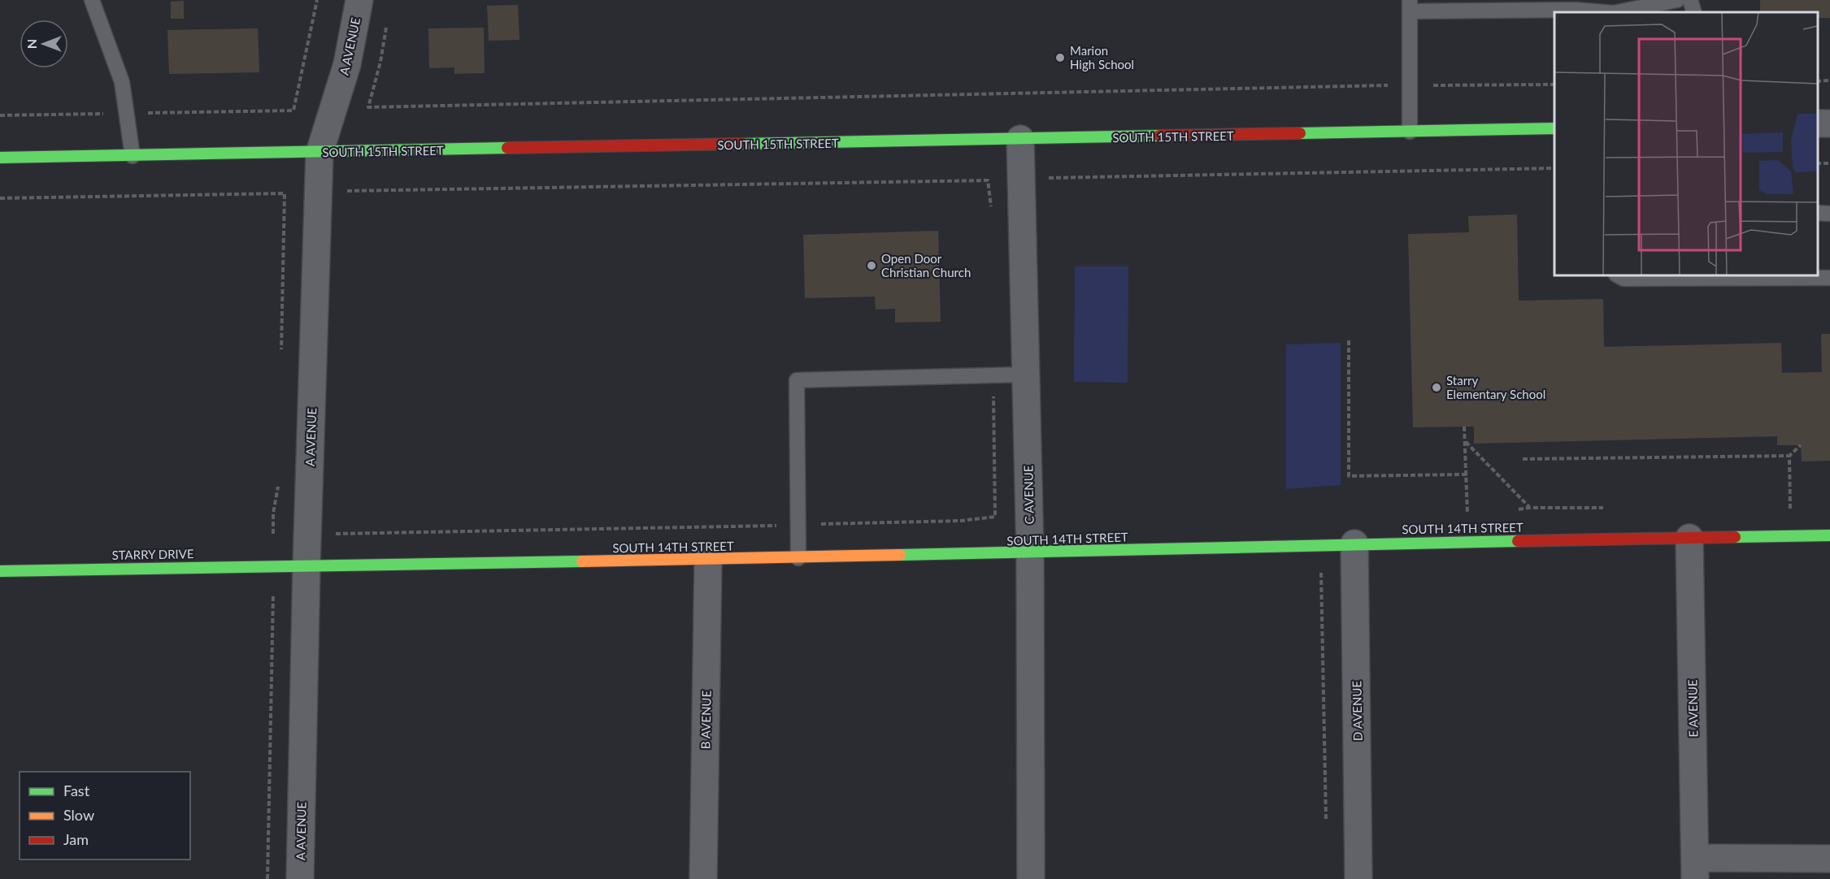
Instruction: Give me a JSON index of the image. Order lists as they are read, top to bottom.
{
  "streets": {
    "street": [
      "A AVENUE",
      "SOUTH 15TH STREET",
      "C AVENUE",
      "SOUTH 14TH STREET",
      "STARRY DRIVE",
      "E AVENUE",
      "D AVENUE",
      "B AVENUE"
    ]
  },
  "crossings": [
    ["A AVENUE", "SOUTH 15TH STREET"],
    ["A AVENUE", "SOUTH 14TH STREET"],
    ["A AVENUE", "STARRY DRIVE"],
    ["SOUTH 15TH STREET", "C AVENUE"],
    ["C AVENUE", "SOUTH 14TH STREET"],
    ["SOUTH 14TH STREET", "STARRY DRIVE"],
    ["SOUTH 14TH STREET", "E AVENUE"],
    ["SOUTH 14TH STREET", "D AVENUE"],
    ["SOUTH 14TH STREET", "B AVENUE"]
  ],
  "places": ["Marion High School", "Open Door Christian Church", "Starry Elementary School"],
  "legend": ["Fast", "Slow", "Jam"],
  "north": "left"
}
